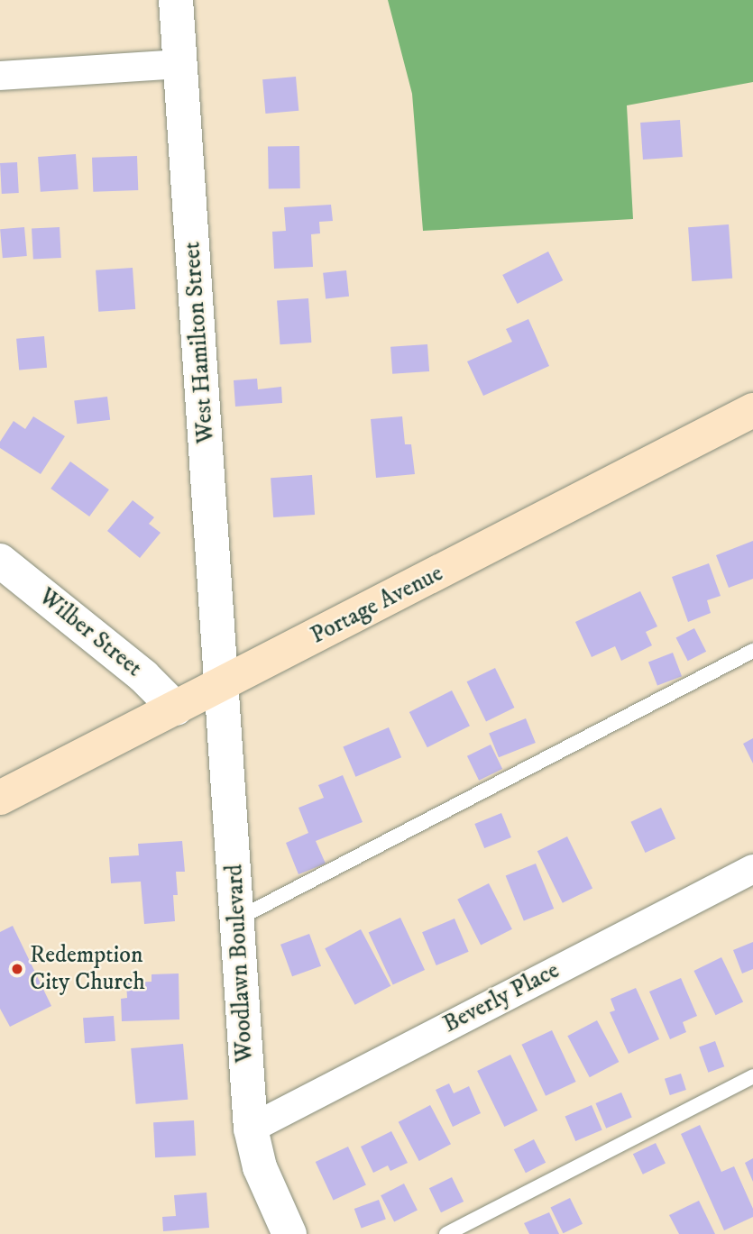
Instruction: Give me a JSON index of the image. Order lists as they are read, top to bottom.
{
  "streets": {
    "main road": ["Portage Avenue"],
    "street": [
      "West Hamilton Street",
      "Wilber Street",
      "Woodlawn Boulevard",
      "Beverly Place"
    ]
  },
  "crossings": [
    ["West Hamilton Street", "Portage Avenue"],
    ["West Hamilton Street", "Woodlawn Boulevard"],
    ["Portage Avenue", "Wilber Street"],
    ["Portage Avenue", "Woodlawn Boulevard"],
    ["Woodlawn Boulevard", "Beverly Place"]
  ],
  "places": ["Redemption City Church"]
}
